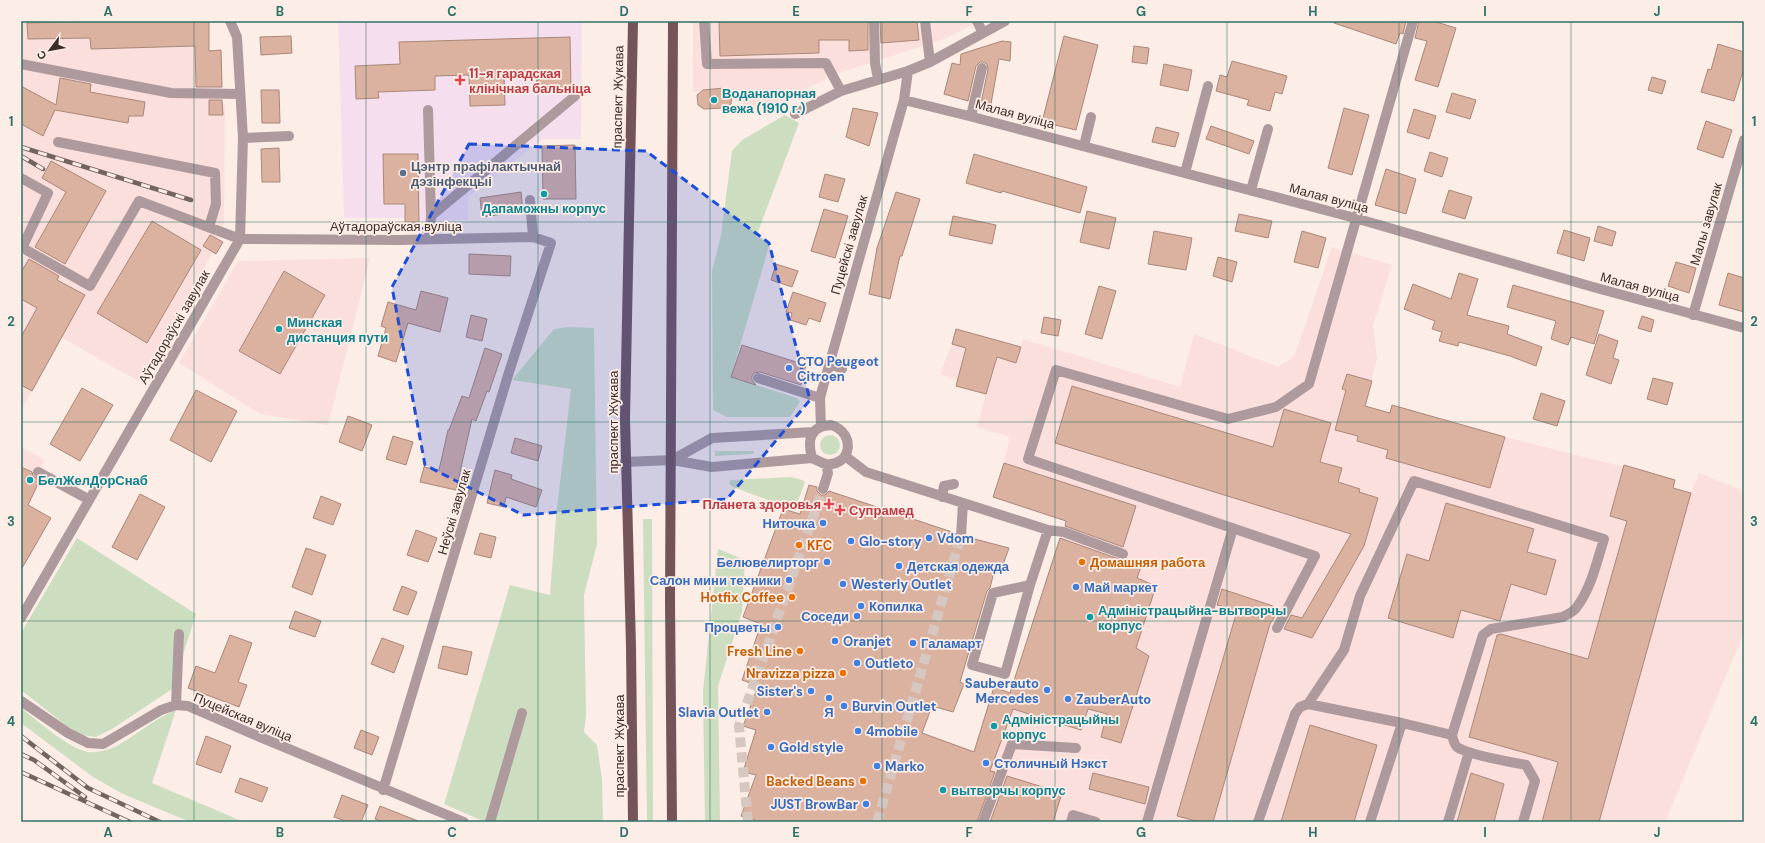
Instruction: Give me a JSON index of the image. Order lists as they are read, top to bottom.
{
  "streets": {
    "main road": ["праспект Жукава"],
    "street": [
      "Малая вуліца",
      "Малы завулак",
      "Аўтадораўская вуліца",
      "Пуцейскі завулак",
      "Аўтадораўскі завулак",
      "Неўскі завулак",
      "Пуцейская вуліца"
    ]
  },
  "crossings": [
    ["Малая вуліца", "Малы завулак"],
    ["Малая вуліца", "Пуцейскі завулак"],
    ["Аўтадораўская вуліца", "Аўтадораўскі завулак"],
    ["Аўтадораўская вуліца", "Неўскі завулак"],
    ["Неўскі завулак", "Пуцейская вуліца"]
  ],
  "places": {
    "health": ["11-я гарадская клінічная бальніца", "Планета здоровья", "Супрамед"],
    "other": [
      "Воданапорная вежа (1910 г.)",
      "Цэнтр прафілактычнай дэзінфекцыі",
      "Дапаможны корпус",
      "Минская дистанция пути",
      "СТО Peugeot Citroen",
      "БелЖелДорСнаб",
      "Ниточка",
      "Vdom",
      "Glo-story",
      "KFC",
      "Белювелирторг",
      "Домашняя работа",
      "Детская одежда",
      "Салон мини техники",
      "Westerly Outlet",
      "Май маркет",
      "Hotfix Coffee",
      "Копилка",
      "Соседи",
      "Адміністрацыйна-вытворчы корпус",
      "Процветы",
      "Oranjet",
      "Галамарт",
      "Fresh Line",
      "Outleto",
      "Nravizza pizza",
      "Sauberauto Mercedes",
      "Sister's",
      "Я",
      "ZauberAuto",
      "Burvin Outlet",
      "Slavia Outlet",
      "Адміністрацыйны корпус",
      "4mobile",
      "Gold style",
      "Столичный Нэкст",
      "Marko",
      "Backed Beans",
      "вытворчы корпус",
      "JUST BrowBar"
    ]
  },
  "north": "bottom left",
  "grid": {
    "columns": [
      "A",
      "B",
      "C",
      "D",
      "E",
      "F",
      "G",
      "H",
      "I",
      "J"
    ],
    "rows": [
      "1",
      "2",
      "3",
      "4"
    ]
  }
}
